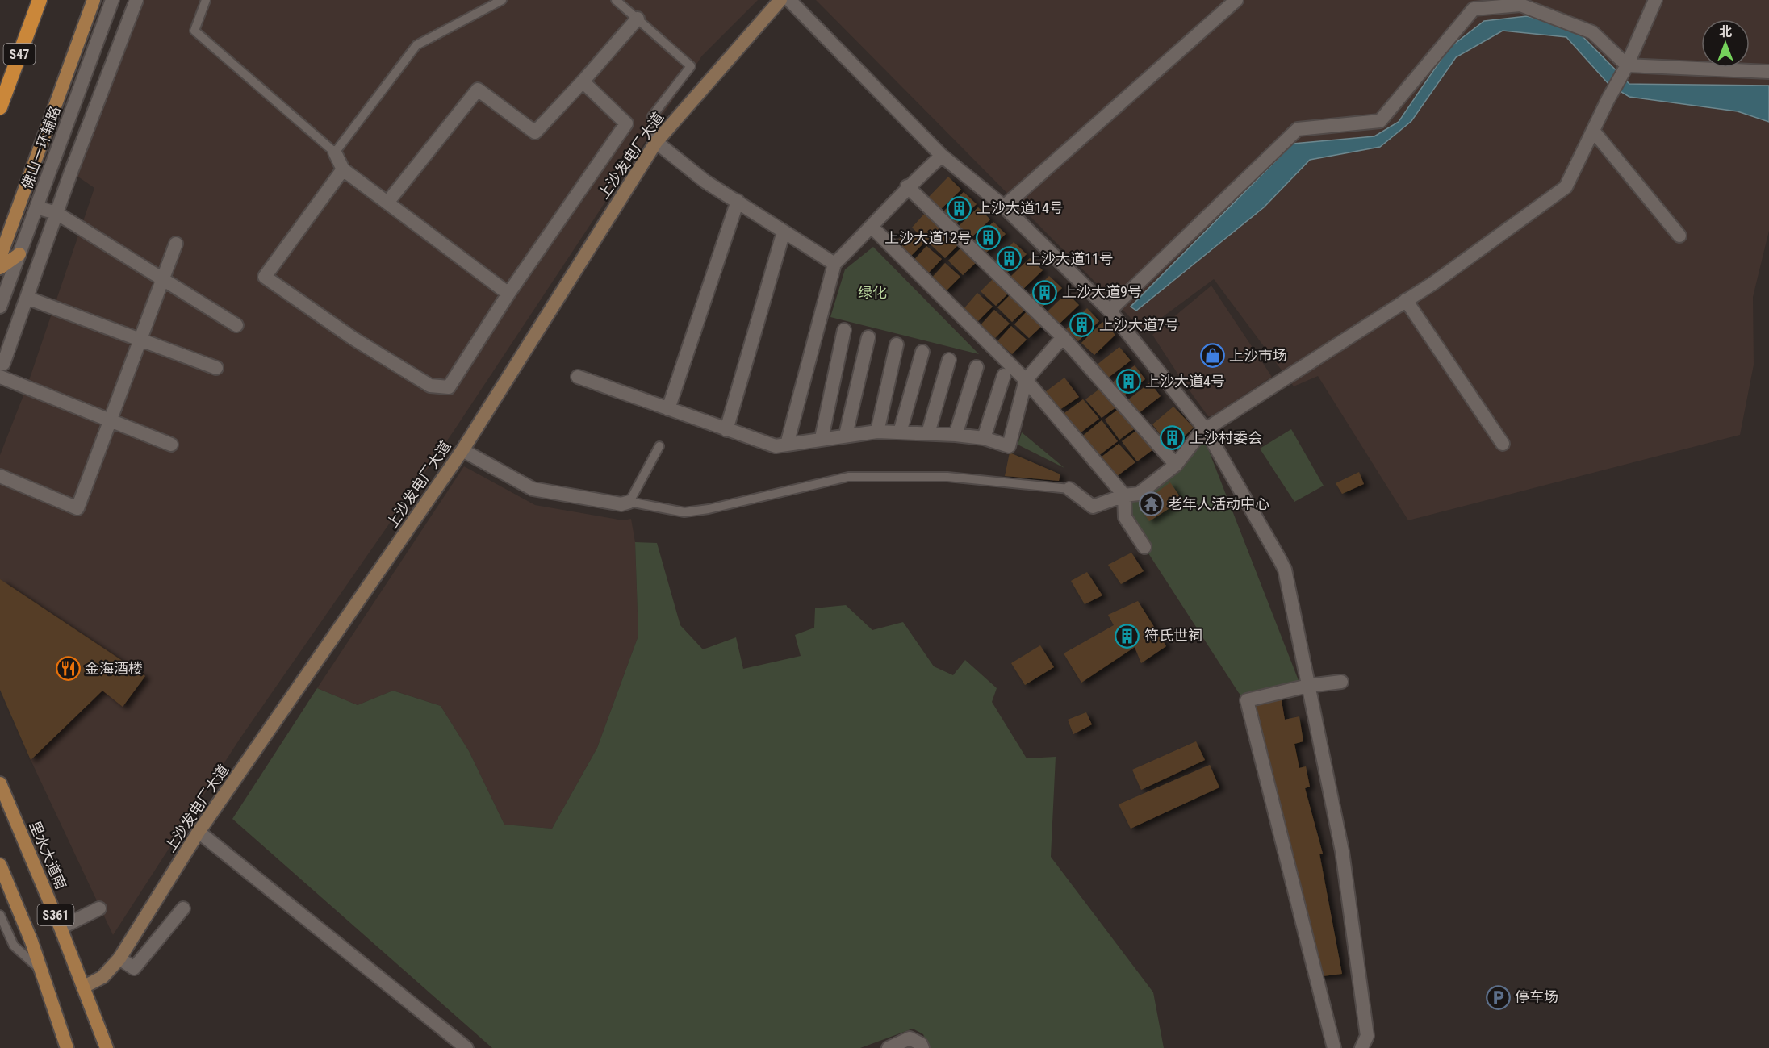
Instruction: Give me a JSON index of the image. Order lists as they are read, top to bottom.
{
  "streets": {
    "highway": ["S47"],
    "main road": [
      "佛山一环辅路",
      "上沙发电厂大道",
      "里水大道南",
      "S361"
    ]
  },
  "crossings": [
    ["上沙发电厂大道", "里水大道南"]
  ],
  "parks": ["绿化"],
  "places": {
    "building": [
      "上沙大道14号",
      "上沙大道12号",
      "上沙大道11号",
      "上沙大道9号",
      "上沙大道7号",
      "上沙大道4号",
      "上沙村委会",
      "符氏世祠"
    ],
    "shop": ["上沙市场"],
    "temple": ["老年人活动中心"],
    "restaurant": ["金海酒楼"],
    "parking": ["停车场"]
  },
  "north": "top"
}
